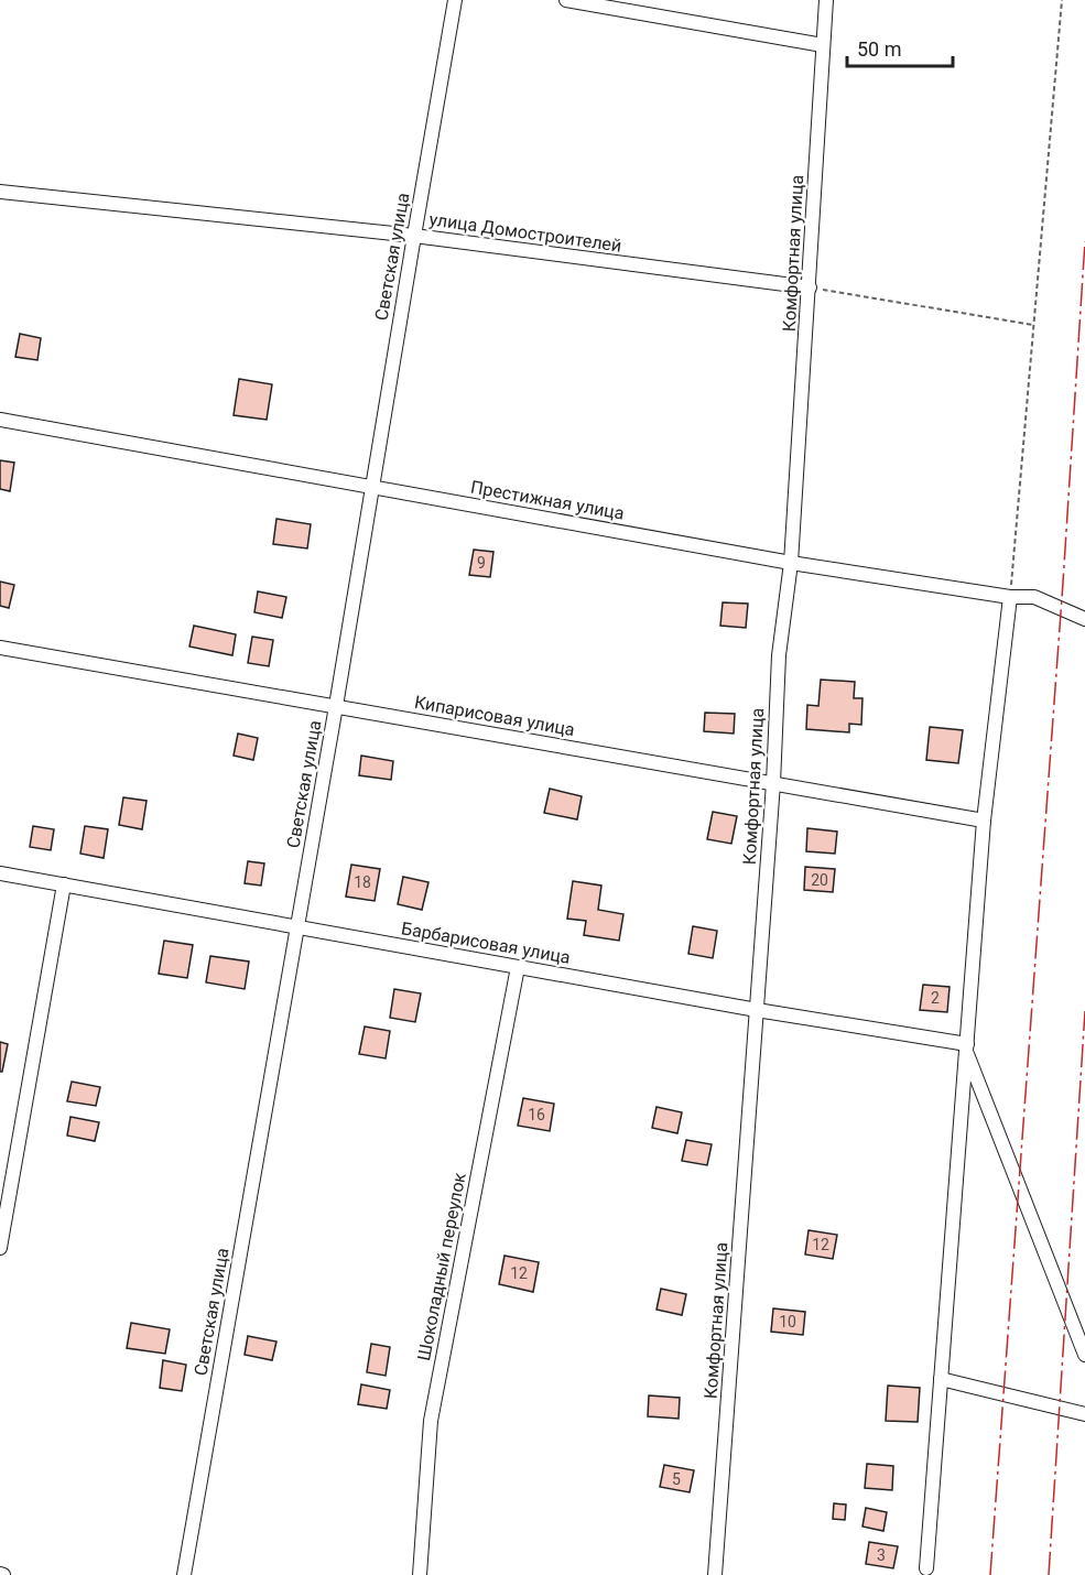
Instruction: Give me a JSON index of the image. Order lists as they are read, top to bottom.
{
  "streets": {
    "street": [
      "улица Домостроителей",
      "Комфортная улица",
      "Светская улица",
      "Престижная улица",
      "Кипарисовая улица",
      "Барбарисовая улица",
      "Шоколадный переулок"
    ]
  },
  "crossings": [
    ["улица Домостроителей", "Комфортная улица"],
    ["улица Домостроителей", "Светская улица"],
    ["Комфортная улица", "Престижная улица"],
    ["Комфортная улица", "Кипарисовая улица"],
    ["Комфортная улица", "Барбарисовая улица"],
    ["Светская улица", "Престижная улица"],
    ["Светская улица", "Кипарисовая улица"],
    ["Светская улица", "Барбарисовая улица"],
    ["Барбарисовая улица", "Шоколадный переулок"]
  ],
  "house_numbers": [
    "9",
    "20",
    "18",
    "2",
    "16",
    "12",
    "12",
    "10",
    "5",
    "3"
  ],
  "scale_bar": "50 m"
}
